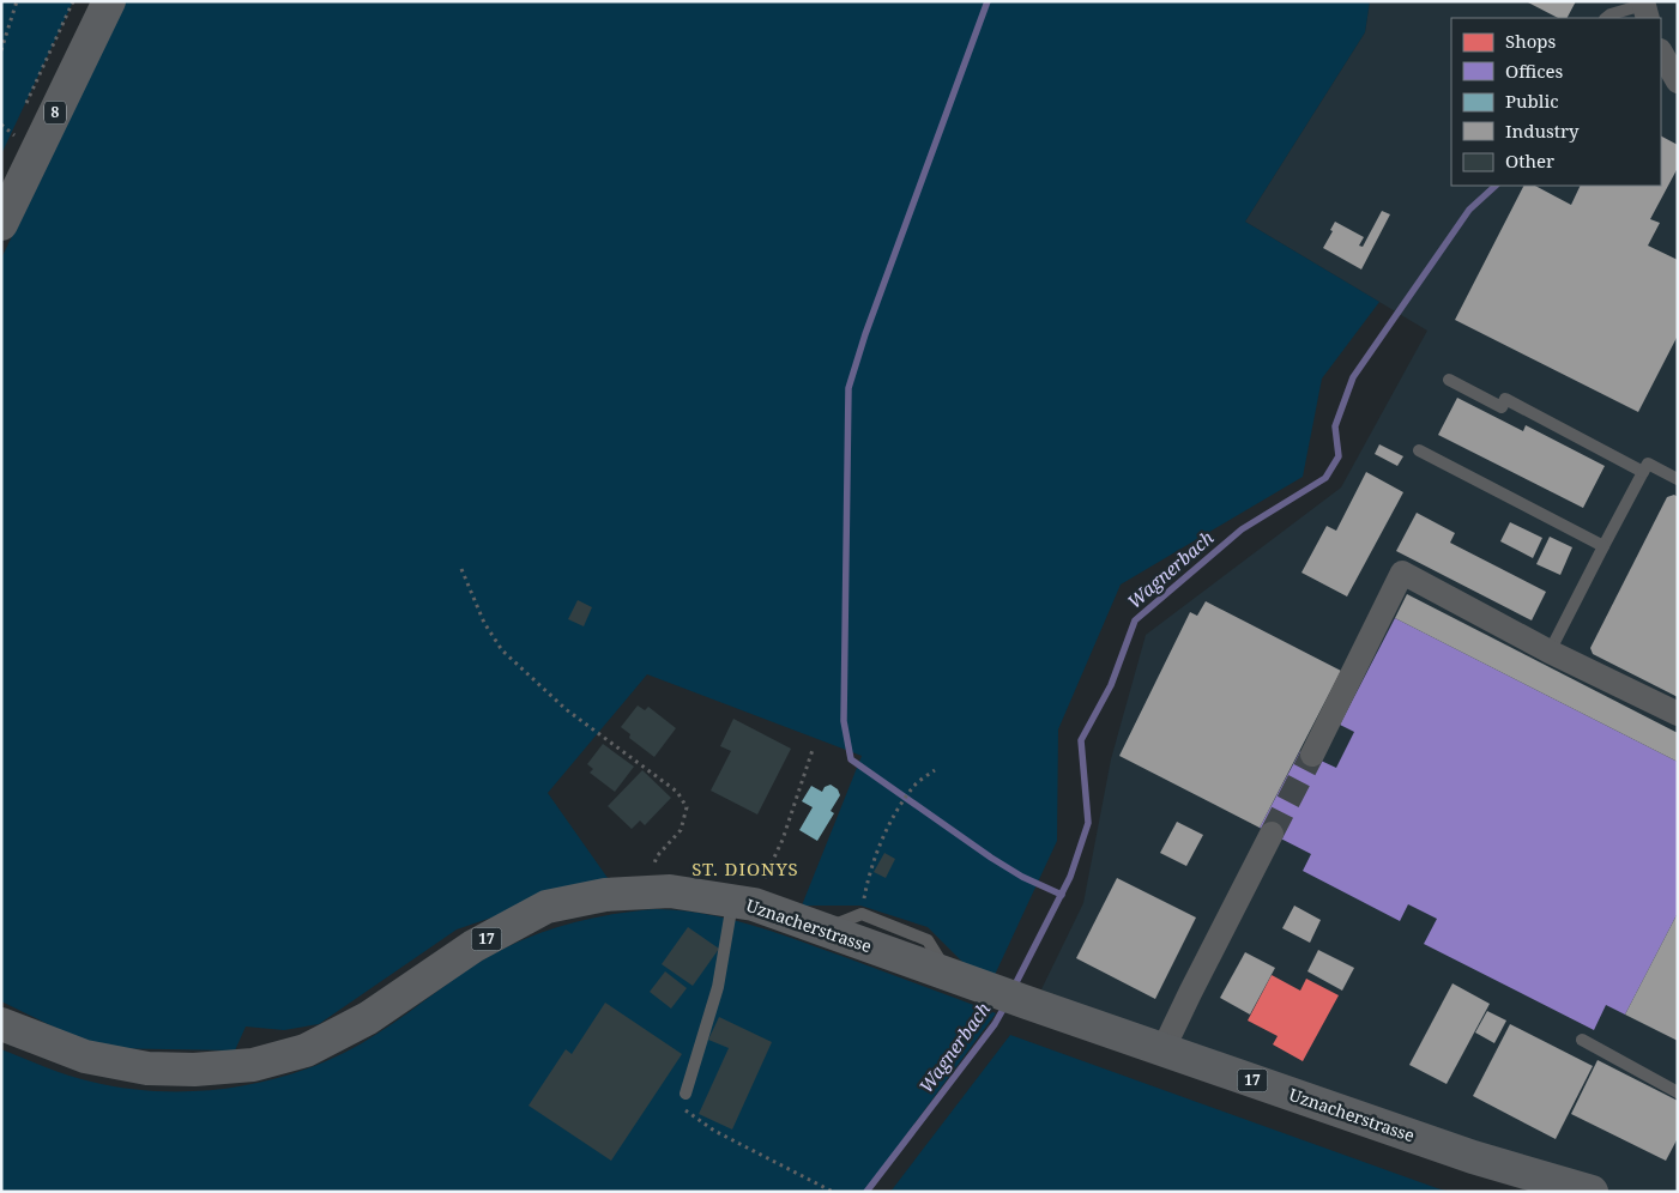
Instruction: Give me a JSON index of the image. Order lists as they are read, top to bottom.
{
  "streets": {
    "main road": ["8", "Uznacherstrasse", "17"]
  },
  "districts": ["ST. DIONYS"],
  "water": ["Wagnerbach"],
  "legend": [
    "Shops",
    "Offices",
    "Public",
    "Industry",
    "Other"
  ]
}
